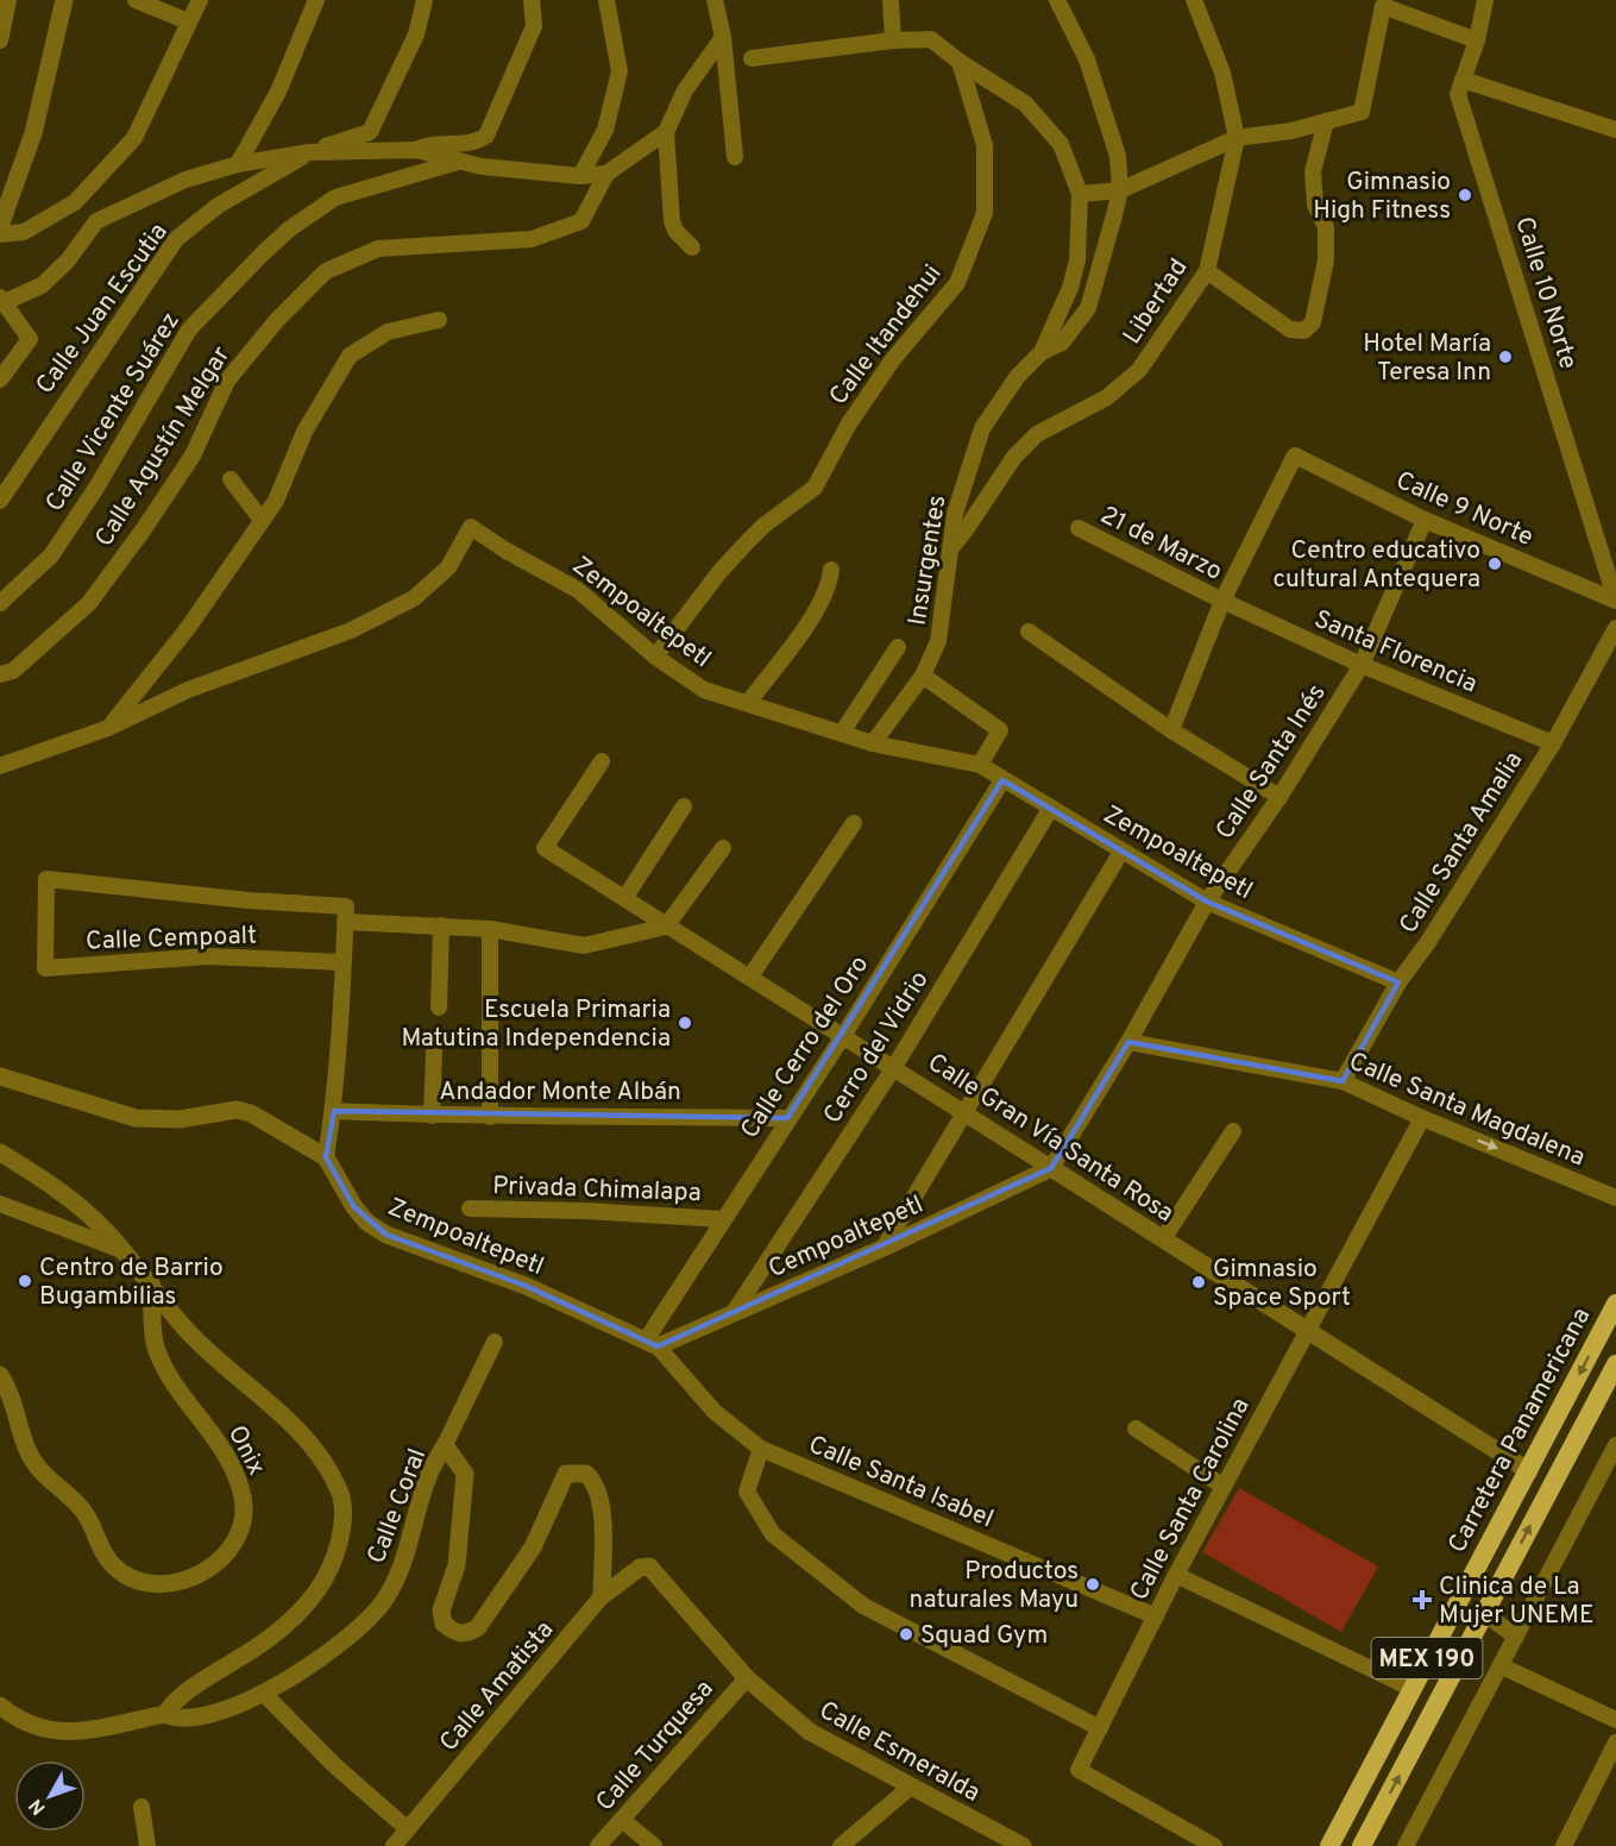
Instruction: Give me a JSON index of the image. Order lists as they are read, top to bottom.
{
  "streets": {
    "highway": ["Carretera Panamericana", "MEX 190"],
    "street": [
      "Calle 10 Norte",
      "Libertad",
      "Calle Juan Escutia",
      "Calle Itandehui",
      "Calle Vicente Suárez",
      "Calle Agustín Melgar",
      "Calle 9 Norte",
      "21 de Marzo",
      "Insurgentes",
      "Zempoaltepetl",
      "Santa Florencia",
      "Calle Santa Inés",
      "Calle Santa Amalia",
      "Calle Cempoalt",
      "Calle Cerro del Oro",
      "Cerro del Vidrio",
      "Andador Monte Albán",
      "Calle Santa Magdalena",
      "Calle Gran Vía Santa Rosa",
      "Privada Chimalapa",
      "Cempoaltepetl",
      "Onix",
      "Calle Santa Isabel",
      "Calle Santa Carolina",
      "Calle Coral",
      "Calle Amatista",
      "Calle Turquesa",
      "Calle Esmeralda"
    ]
  },
  "crossings": [
    ["Calle 10 Norte", "Calle 9 Norte"],
    ["Libertad", "Insurgentes"],
    ["Calle Itandehui", "Zempoaltepetl"],
    ["Calle 9 Norte", "21 de Marzo"],
    ["Calle 9 Norte", "Santa Florencia"],
    ["Calle 9 Norte", "Calle Santa Inés"],
    ["21 de Marzo", "Santa Florencia"],
    ["Insurgentes", "Zempoaltepetl"],
    ["Zempoaltepetl", "Calle Santa Inés"],
    ["Zempoaltepetl", "Calle Santa Amalia"],
    ["Zempoaltepetl", "Calle Cerro del Oro"],
    ["Zempoaltepetl", "Cerro del Vidrio"],
    ["Zempoaltepetl", "Cempoaltepetl"],
    ["Zempoaltepetl", "Calle Santa Isabel"],
    ["Santa Florencia", "Calle Santa Inés"],
    ["Santa Florencia", "Calle Santa Amalia"],
    ["Calle Santa Inés", "Calle Santa Magdalena"],
    ["Calle Santa Inés", "Calle Gran Vía Santa Rosa"],
    ["Calle Santa Inés", "Cempoaltepetl"],
    ["Calle Santa Amalia", "Calle Santa Magdalena"],
    ["Calle Cerro del Oro", "Andador Monte Albán"],
    ["Calle Cerro del Oro", "Calle Gran Vía Santa Rosa"],
    ["Calle Cerro del Oro", "Privada Chimalapa"],
    ["Calle Cerro del Oro", "Cempoaltepetl"],
    ["Calle Cerro del Oro", "Calle Santa Isabel"],
    ["Cerro del Vidrio", "Calle Gran Vía Santa Rosa"],
    ["Cerro del Vidrio", "Cempoaltepetl"],
    ["Calle Santa Magdalena", "Calle Santa Carolina"],
    ["Calle Gran Vía Santa Rosa", "Cempoaltepetl"],
    ["Calle Gran Vía Santa Rosa", "Carretera Panamericana"],
    ["Calle Gran Vía Santa Rosa", "Calle Santa Carolina"],
    ["Cempoaltepetl", "Calle Santa Isabel"],
    ["Calle Santa Isabel", "Calle Santa Carolina"],
    ["Calle Coral", "Calle Amatista"],
    ["Calle Amatista", "Calle Esmeralda"],
    ["Calle Turquesa", "Calle Esmeralda"]
  ],
  "one_way": ["Calle Santa Magdalena"],
  "places": {
    "other": [
      "Gimnasio High Fitness",
      "Hotel María Teresa Inn",
      "Centro educativo cultural Antequera",
      "Escuela Primaria Matutina Independencia",
      "Centro de Barrio Bugambilias",
      "Gimnasio Space Sport",
      "Productos naturales Mayu",
      "Squad Gym"
    ],
    "health": ["Clinica de La Mujer UNEME"]
  },
  "north": "bottom left"
}
